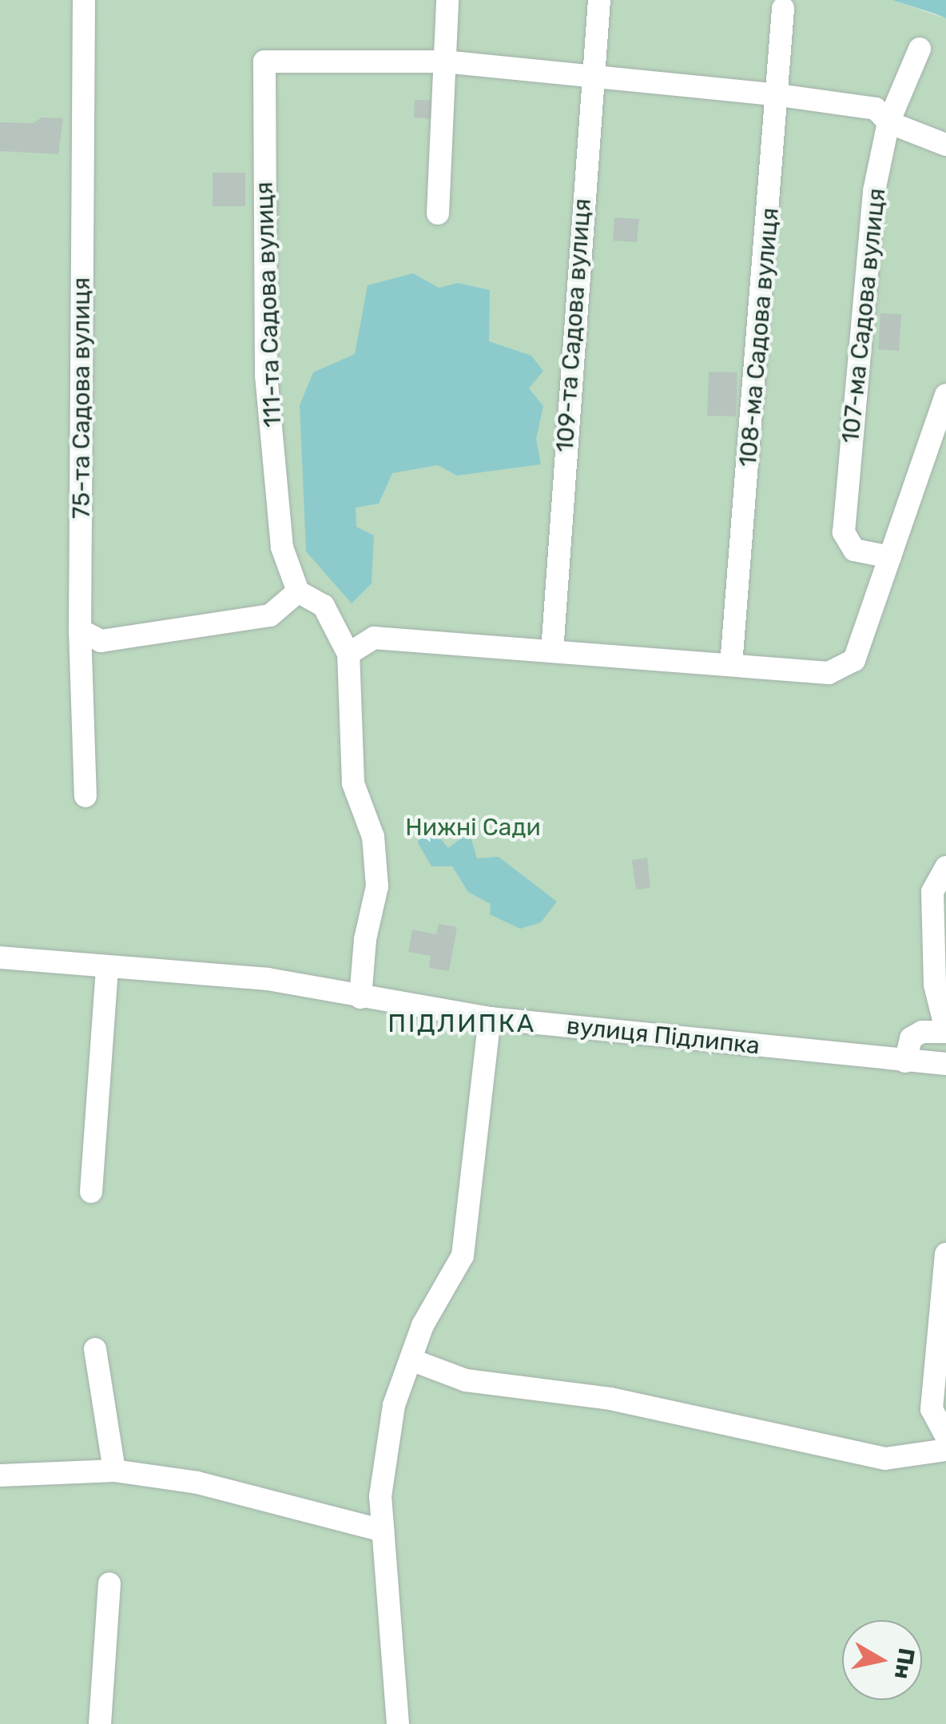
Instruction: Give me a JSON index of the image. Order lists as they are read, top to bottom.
{
  "streets": {
    "street": [
      "111-та Садова вулиця",
      "107-ма Садова вулиця",
      "109-та Садова вулиця",
      "108-ма Садова вулиця",
      "75-та Садова вулиця",
      "вулиця Підлипка"
    ]
  },
  "districts": ["ПІДЛИПКА"],
  "parks": ["Нижні Сади"],
  "north": "right"
}
